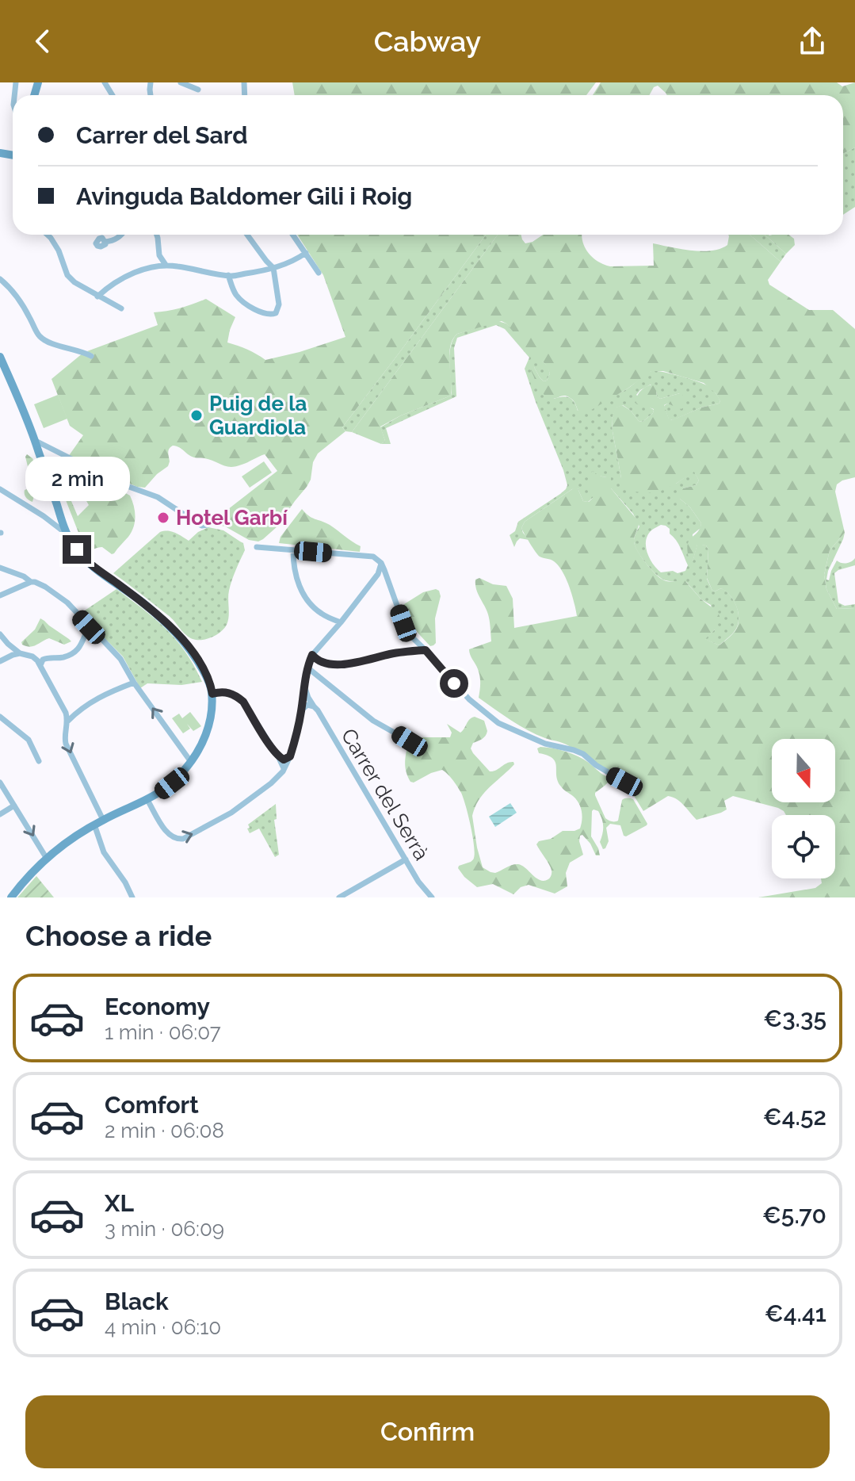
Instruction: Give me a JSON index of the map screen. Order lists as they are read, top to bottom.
{
  "streets": {
    "street": ["Carrer del Serrà"]
  },
  "places": ["Puig de la Guardiola", "Hotel Garbí"],
  "north": "bottom",
  "page": {
    "header": "Cabway",
    "banner": ["Carrer del Sard", "Avinguda Baldomer Gili i Roig"],
    "bubble": "2 min",
    "heading": "Choose a ride",
    "list": [
      {
        "name": "Economy",
        "note": "1 min · 06:07",
        "value": "€3.35"
      },
      {
        "name": "Comfort",
        "note": "2 min · 06:08",
        "value": "€4.52"
      },
      {
        "name": "XL",
        "note": "3 min · 06:09",
        "value": "€5.70"
      },
      {
        "name": "Black",
        "note": "4 min · 06:10",
        "value": "€4.41"
      }
    ],
    "buttons": "Confirm"
  }
}
